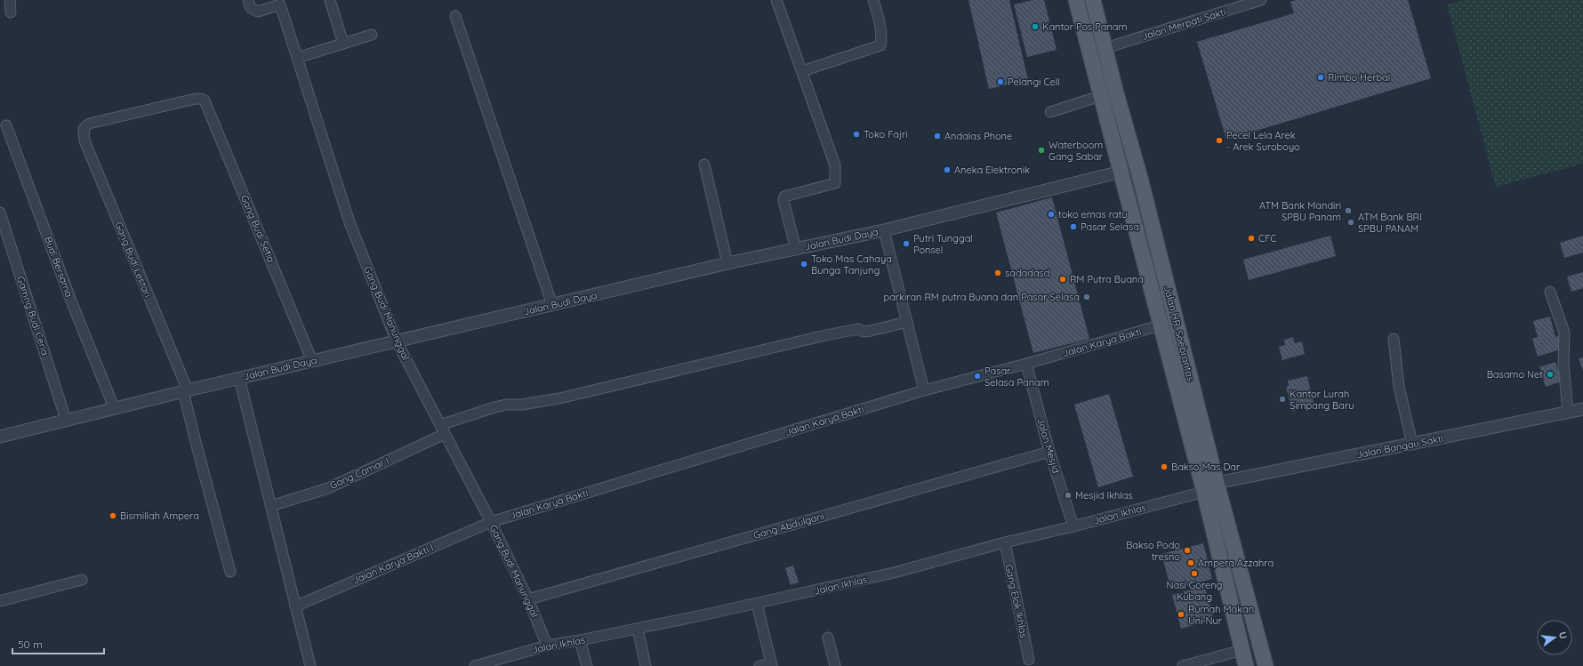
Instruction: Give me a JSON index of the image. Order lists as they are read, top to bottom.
{
  "streets": {
    "main road": ["Jalan HR. Soebrantas"],
    "street": [
      "Jalan Merpati Sakti",
      "Gang Budi Setia",
      "Jalan Budi Daya",
      "Gang Budi Lestari",
      "Budi Bersama",
      "Gang Budi Manunggal",
      "Gamng Budi Ceria",
      "Jalan Karya Bakti",
      "Jalan Mesjid",
      "Jalan Bangau Sakti",
      "Gang Camar I",
      "Jalan Ikhlas",
      "Gang Abdulgani",
      "Jalan Karya Bakti I",
      "Gang Elok Ikhlas"
    ]
  },
  "crossings": [
    ["Jalan Merpati Sakti", "Jalan HR. Soebrantas"],
    ["Gang Budi Setia", "Jalan Budi Daya"],
    ["Gang Budi Setia", "Gang Budi Lestari"],
    ["Jalan Budi Daya", "Gang Budi Lestari"],
    ["Jalan Budi Daya", "Budi Bersama"],
    ["Jalan Budi Daya", "Gang Budi Manunggal"],
    ["Jalan Budi Daya", "Gamng Budi Ceria"],
    ["Jalan Budi Daya", "Jalan HR. Soebrantas"],
    ["Gang Budi Manunggal", "Jalan Karya Bakti"],
    ["Gang Budi Manunggal", "Gang Camar I"],
    ["Gang Budi Manunggal", "Jalan Ikhlas"],
    ["Gang Budi Manunggal", "Gang Abdulgani"],
    ["Gang Budi Manunggal", "Jalan Karya Bakti I"],
    ["Jalan HR. Soebrantas", "Jalan Karya Bakti"],
    ["Jalan HR. Soebrantas", "Jalan Bangau Sakti"],
    ["Jalan HR. Soebrantas", "Jalan Ikhlas"],
    ["Jalan Karya Bakti", "Jalan Mesjid"],
    ["Jalan Karya Bakti", "Jalan Karya Bakti I"],
    ["Jalan Mesjid", "Jalan Ikhlas"],
    ["Jalan Mesjid", "Gang Abdulgani"],
    ["Jalan Ikhlas", "Gang Elok Ikhlas"]
  ],
  "places": [
    "Kantor Pos Panam",
    "Rimbo Herbal",
    "Pelangi Cell",
    "Toko Fajri",
    "Andalas Phone",
    "Pecel Lela Arek - Arek Suroboyo",
    "Waterboom Gang Sabar",
    "Aneka Elektronik",
    "ATM Bank Mandiri SPBU Panam",
    "toko emas ratu",
    "ATM Bank BRI SPBU PANAM",
    "Pasar Selasa",
    "CFC",
    "Putri Tunggal Ponsel",
    "Toko Mas Cahaya Bunga Tanjung",
    "sadadasd",
    "RM Putra Buana",
    "parkiran RM putra Buana dan Pasar Selasa",
    "Basamo Net",
    "Pasar Selasa Panam",
    "Kantor Lurah Simpang Baru",
    "Bakso Mas Dar",
    "Mesjid Ikhlas",
    "Bismillah Ampera",
    "Bakso Podo tresno",
    "Ampera Azzahra",
    "Nasi Goreng Kubang",
    "Rumah Makan Uni Nur"
  ],
  "scale_bar": "50 m",
  "north": "right"
}
